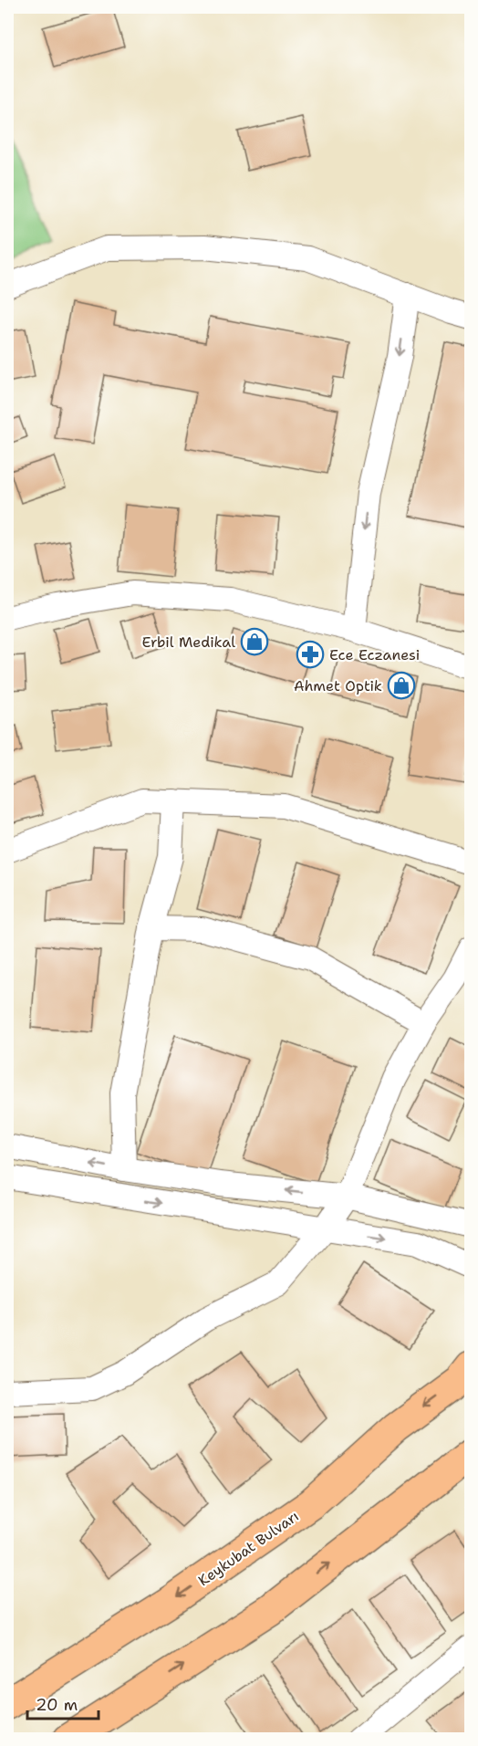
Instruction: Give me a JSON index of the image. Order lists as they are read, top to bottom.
{
  "streets": {
    "highway": ["Keykubat Bulvarı"]
  },
  "places": {
    "shop": ["Erbil Medikal", "Ahmet Optik"],
    "pharmacy": ["Ece Eczanesi"]
  },
  "scale_bar": "20 m"
}
